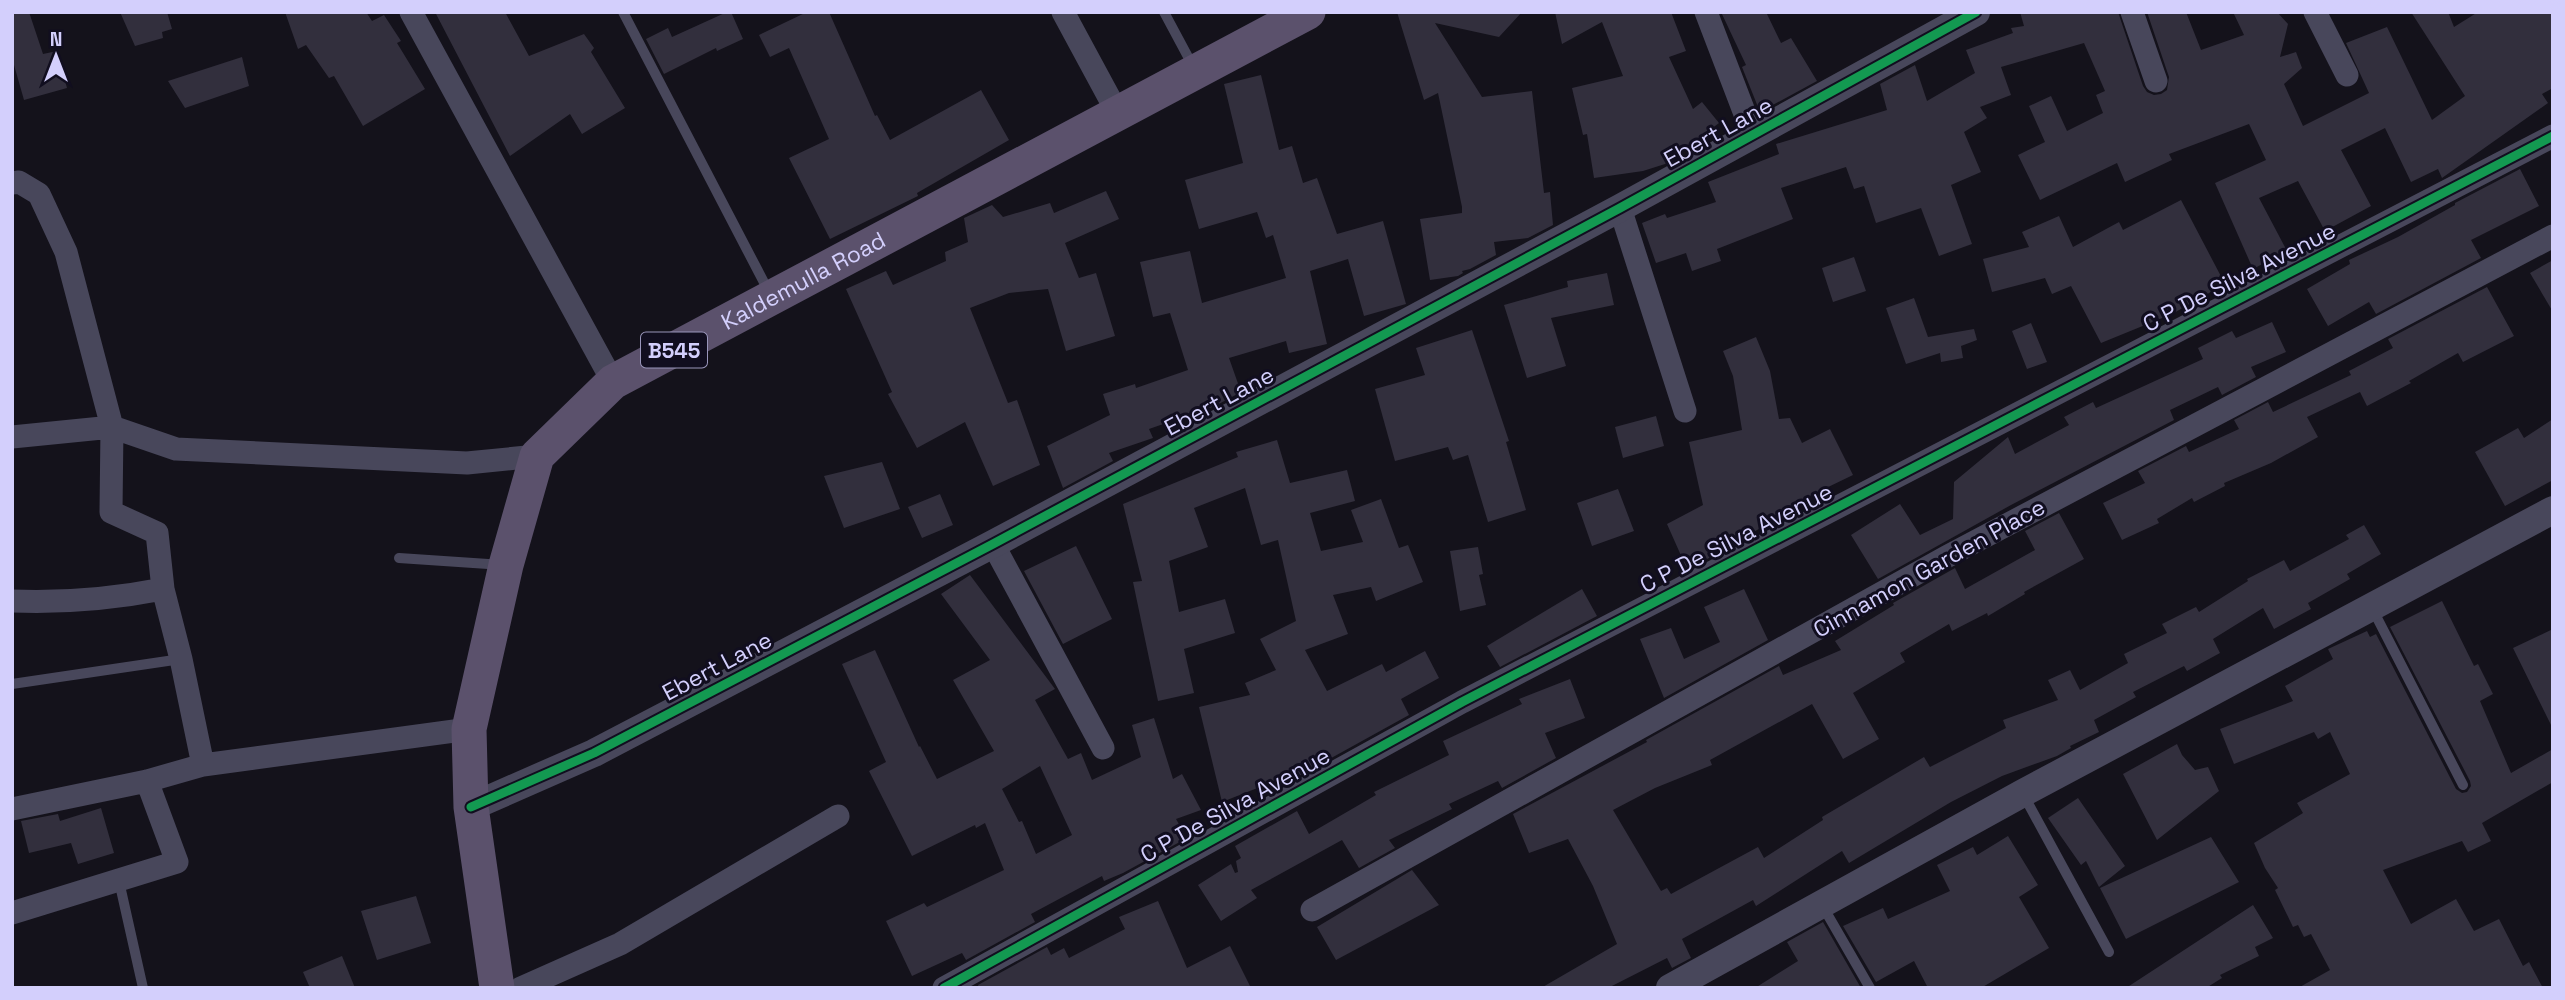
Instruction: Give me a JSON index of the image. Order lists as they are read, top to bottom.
{
  "streets": {
    "main road": ["Kaldemulla Road", "B545"],
    "street": ["Ebert Lane", "C P De Silva Avenue", "Cinnamon Garden Place"]
  },
  "crossings": [
    ["Ebert Lane", "Kaldemulla Road"]
  ],
  "north": "top"
}
